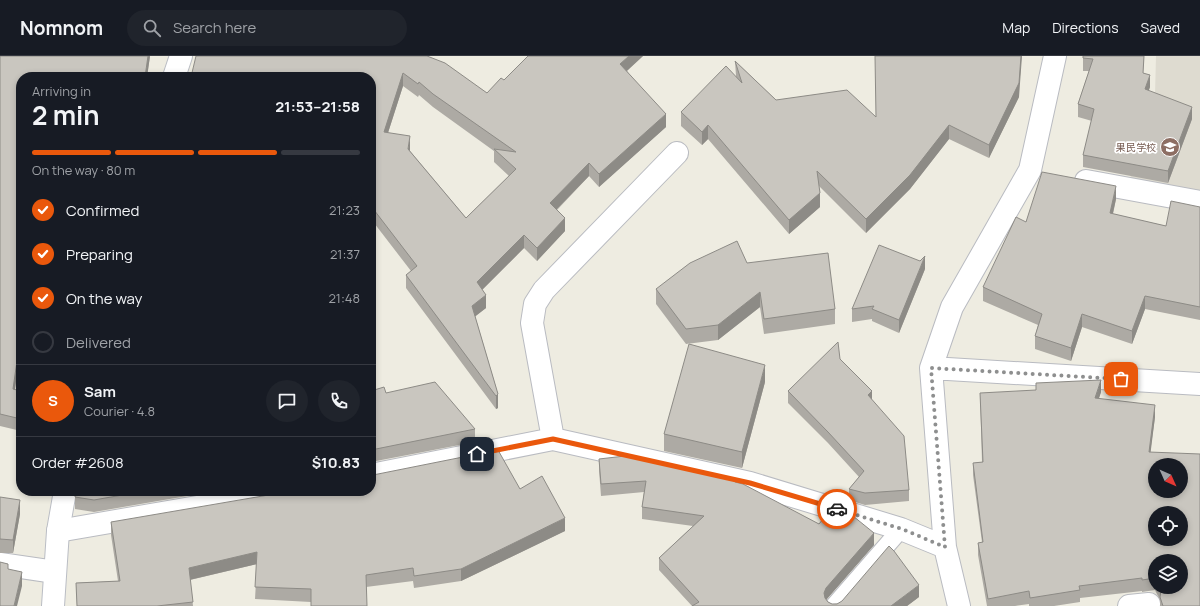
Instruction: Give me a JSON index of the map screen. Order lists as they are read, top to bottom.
{
  "places": {
    "school or university": ["果民学校"]
  },
  "north": "bottom right",
  "page": {
    "header": "Nomnom",
    "search": "Search here",
    "nav": ["Map", "Directions", "Saved"],
    "heading": ["2 min", "Arriving in", "21:53–21:58"],
    "panel": [
      "Sam",
      "Courier · 4.8",
      "Order #2608",
      "$10.83"
    ],
    "bar": "On the way · 80 m",
    "list": [
      ["Confirmed", "21:23"],
      ["Preparing", "21:37"],
      ["On the way", "21:48"],
      "Delivered"
    ],
    "round": "S"
  }
}
